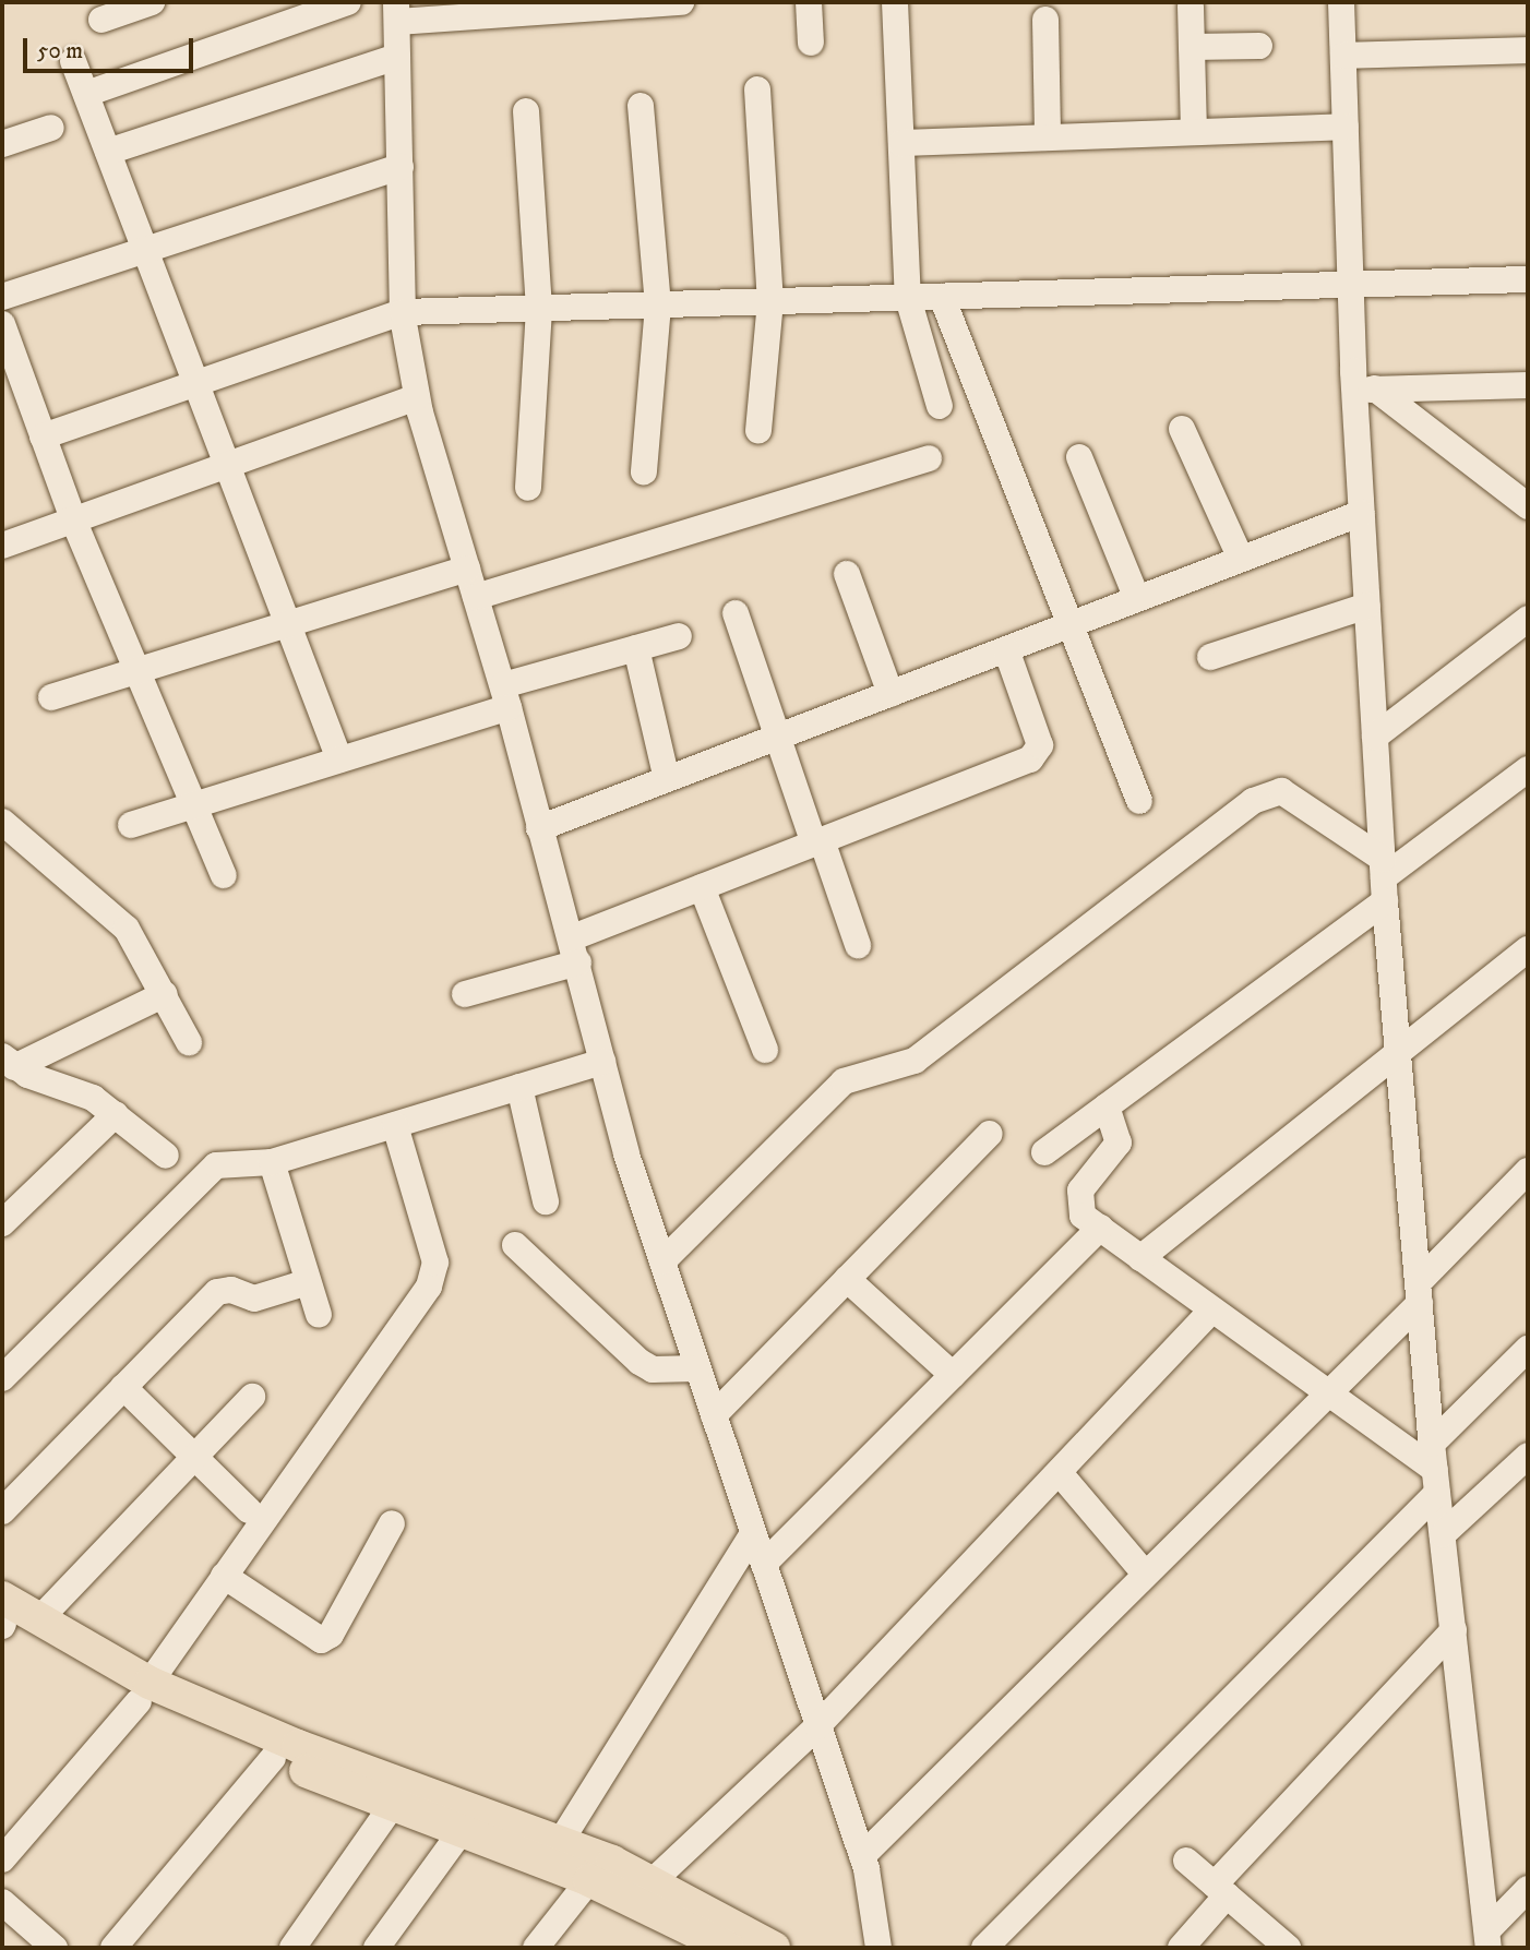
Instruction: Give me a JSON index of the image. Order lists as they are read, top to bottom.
{
  "scale_bar": "50 m"
}
